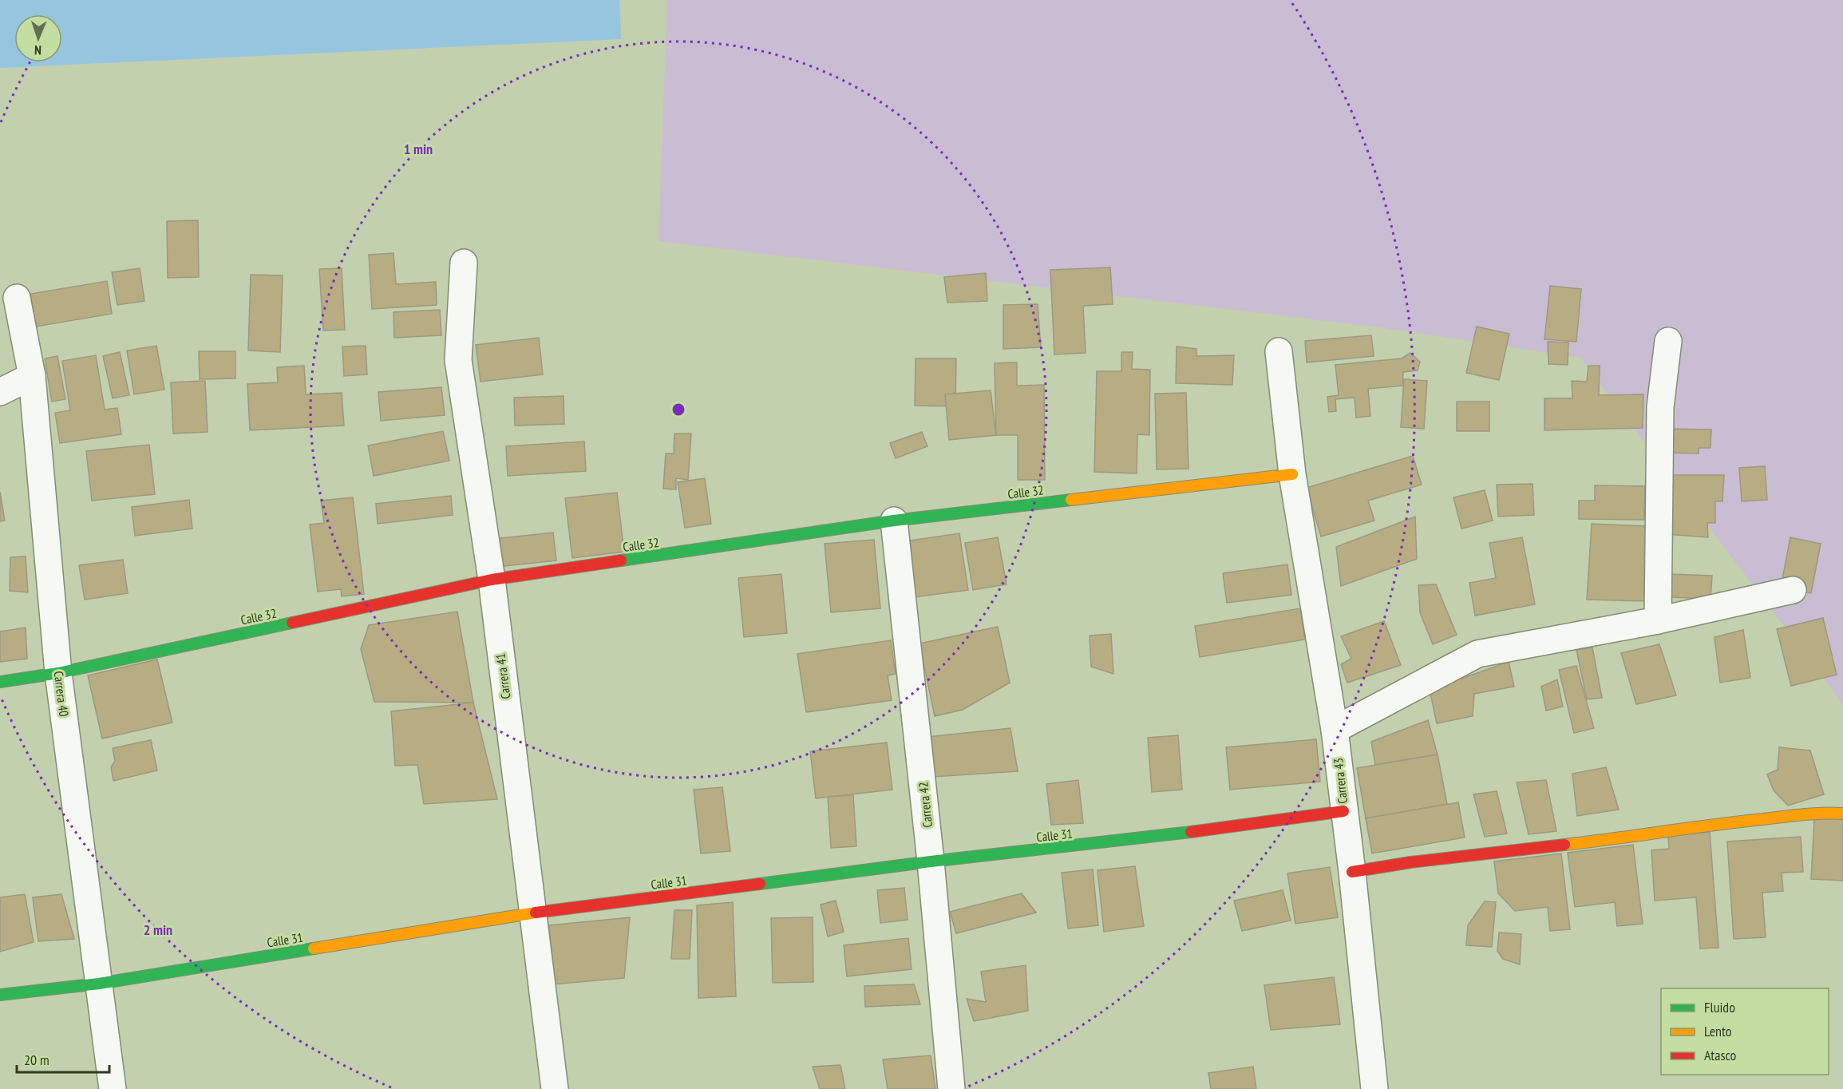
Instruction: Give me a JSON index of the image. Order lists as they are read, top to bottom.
{
  "streets": {
    "street": [
      "Calle 32",
      "Carrera 41",
      "Carrera 40",
      "Carrera 43",
      "Carrera 42",
      "Calle 31"
    ]
  },
  "crossings": [
    ["Calle 32", "Carrera 41"],
    ["Calle 32", "Carrera 40"],
    ["Calle 32", "Carrera 43"],
    ["Calle 32", "Carrera 42"],
    ["Carrera 41", "Calle 31"],
    ["Carrera 40", "Calle 31"],
    ["Carrera 43", "Calle 31"],
    ["Carrera 42", "Calle 31"]
  ],
  "legend": ["Fluido", "Lento", "Atasco"],
  "scale_bar": "20 m",
  "north": "bottom",
  "rings": ["1 min", "2 min"]
}
